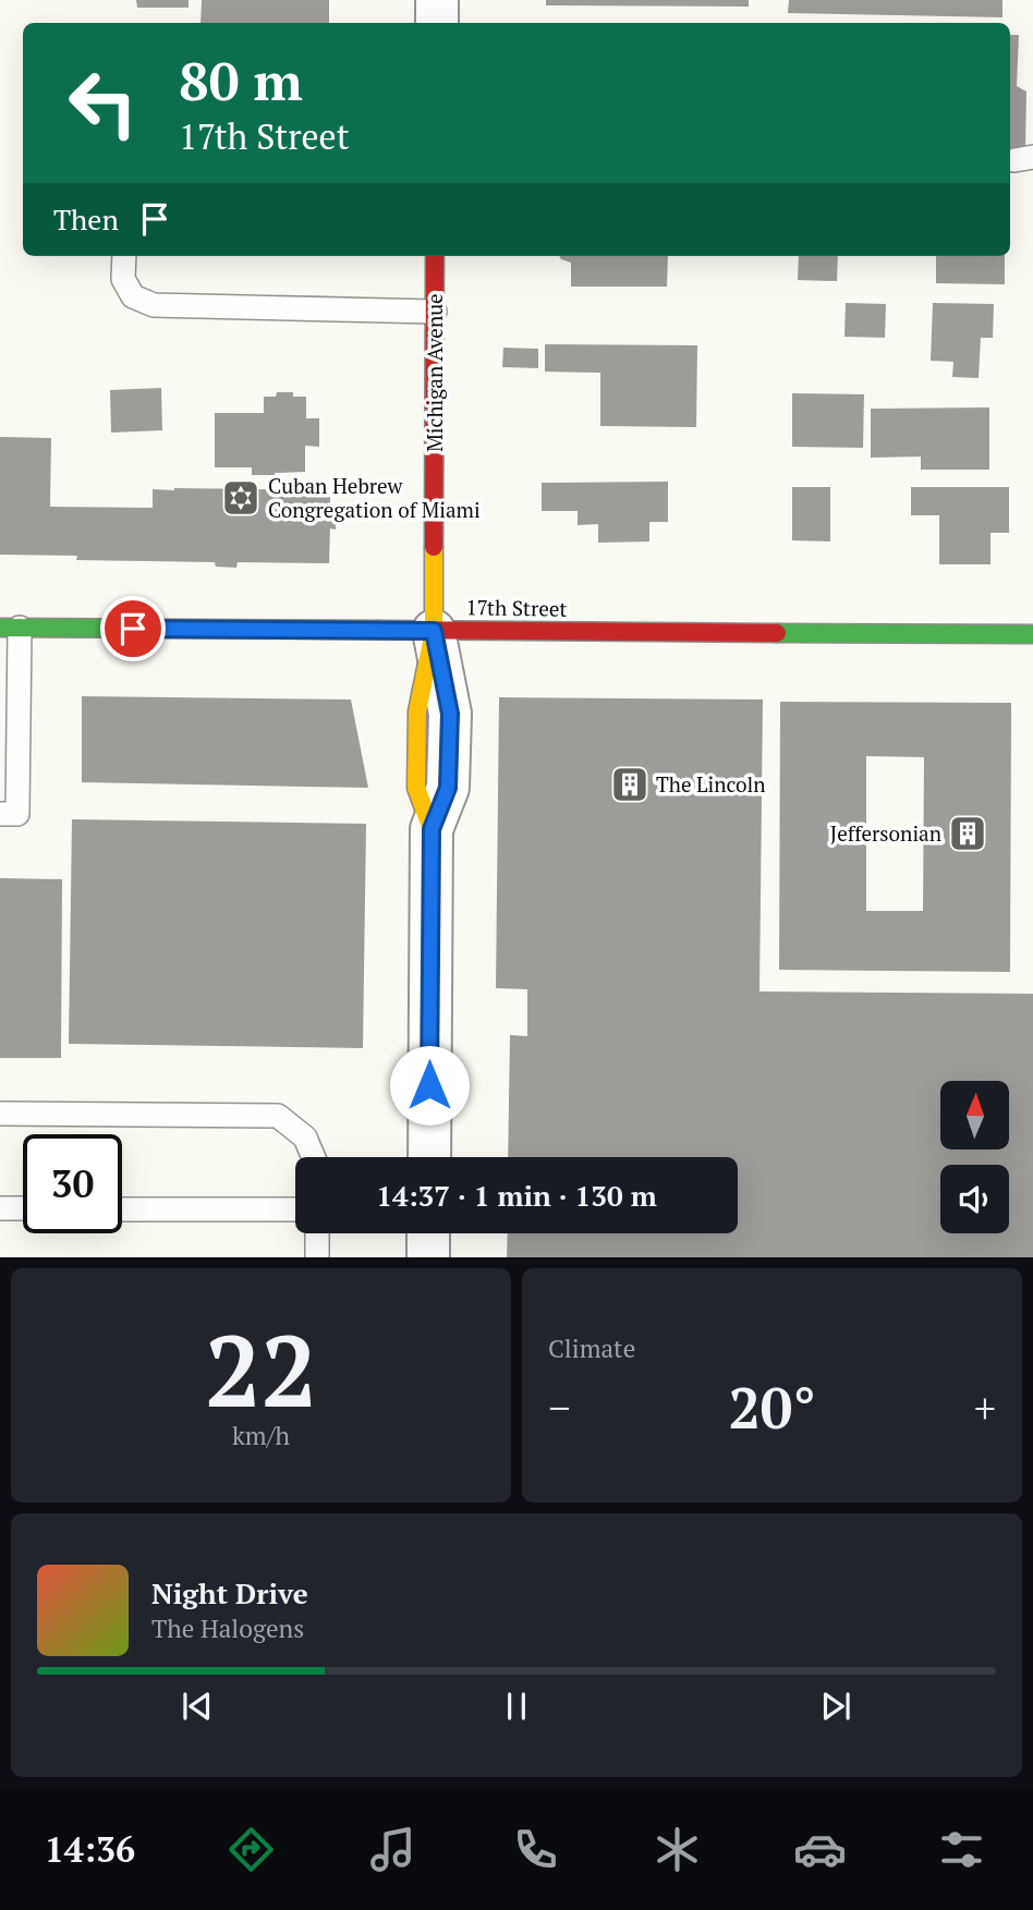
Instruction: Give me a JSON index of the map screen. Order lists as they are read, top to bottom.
{
  "streets": {
    "street": ["Michigan Avenue", "17th Street"]
  },
  "crossings": [
    ["Michigan Avenue", "17th Street"]
  ],
  "places": {
    "synagogue": ["Cuban Hebrew Congregation of Miami"],
    "building": ["The Lincoln", "Jeffersonian"]
  },
  "north": "top",
  "page": {
    "turn": ["80 m", "17th Street"],
    "then": "Then",
    "limit": "30",
    "trip": "14:37 · 1 min · 130 m",
    "tile": [
      ["22", "km/h"],
      "Climate"
    ],
    "heat": ["−", "20°", "+"],
    "song": ["Night Drive", "The Halogens"],
    "tabs": "14:36"
  }
}
